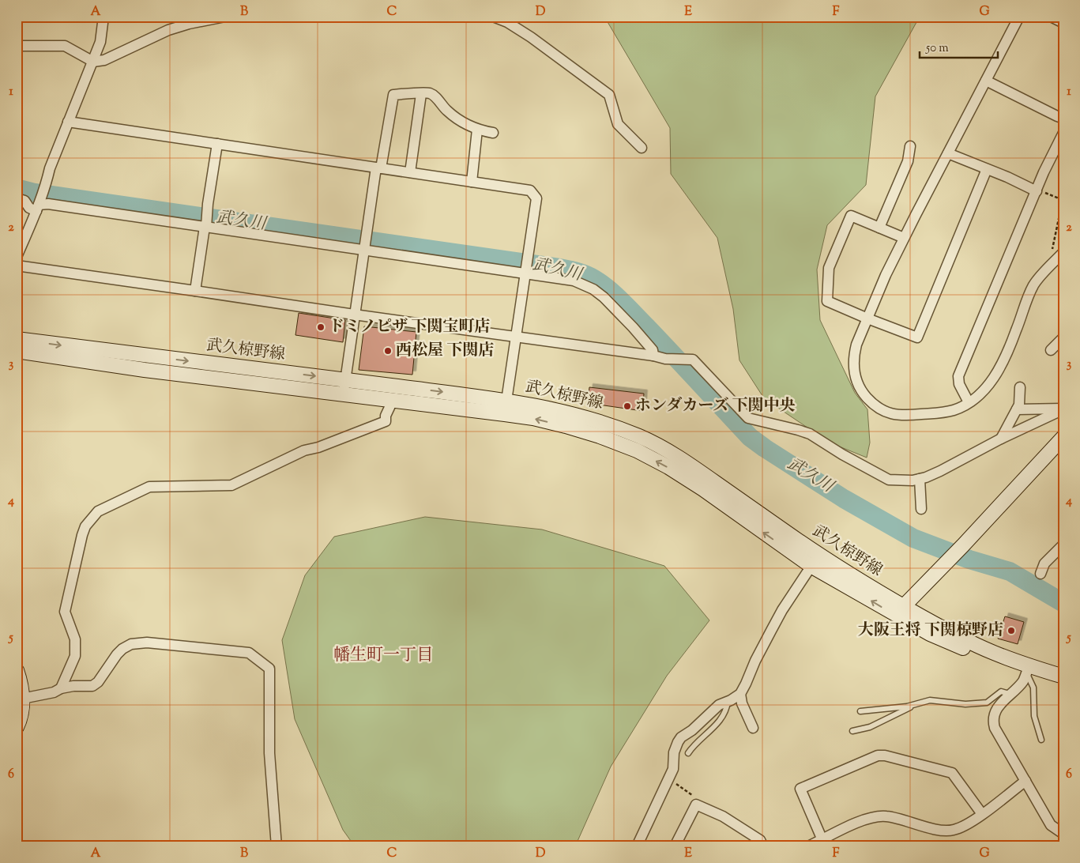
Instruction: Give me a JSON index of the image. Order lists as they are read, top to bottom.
{
  "streets": {
    "main road": ["武久椋野線"]
  },
  "districts": ["幡生町一丁目"],
  "water": ["武久川"],
  "places": [
    "ドミノピザ 下関宝町店",
    "西松屋 下関店",
    "ホンダカーズ 下関中央",
    "大阪王将 下関椋野店"
  ],
  "scale_bar": "50 m",
  "grid": {
    "columns": [
      "A",
      "B",
      "C",
      "D",
      "E",
      "F",
      "G"
    ],
    "rows": [
      "1",
      "2",
      "3",
      "4",
      "5",
      "6"
    ]
  }
}
